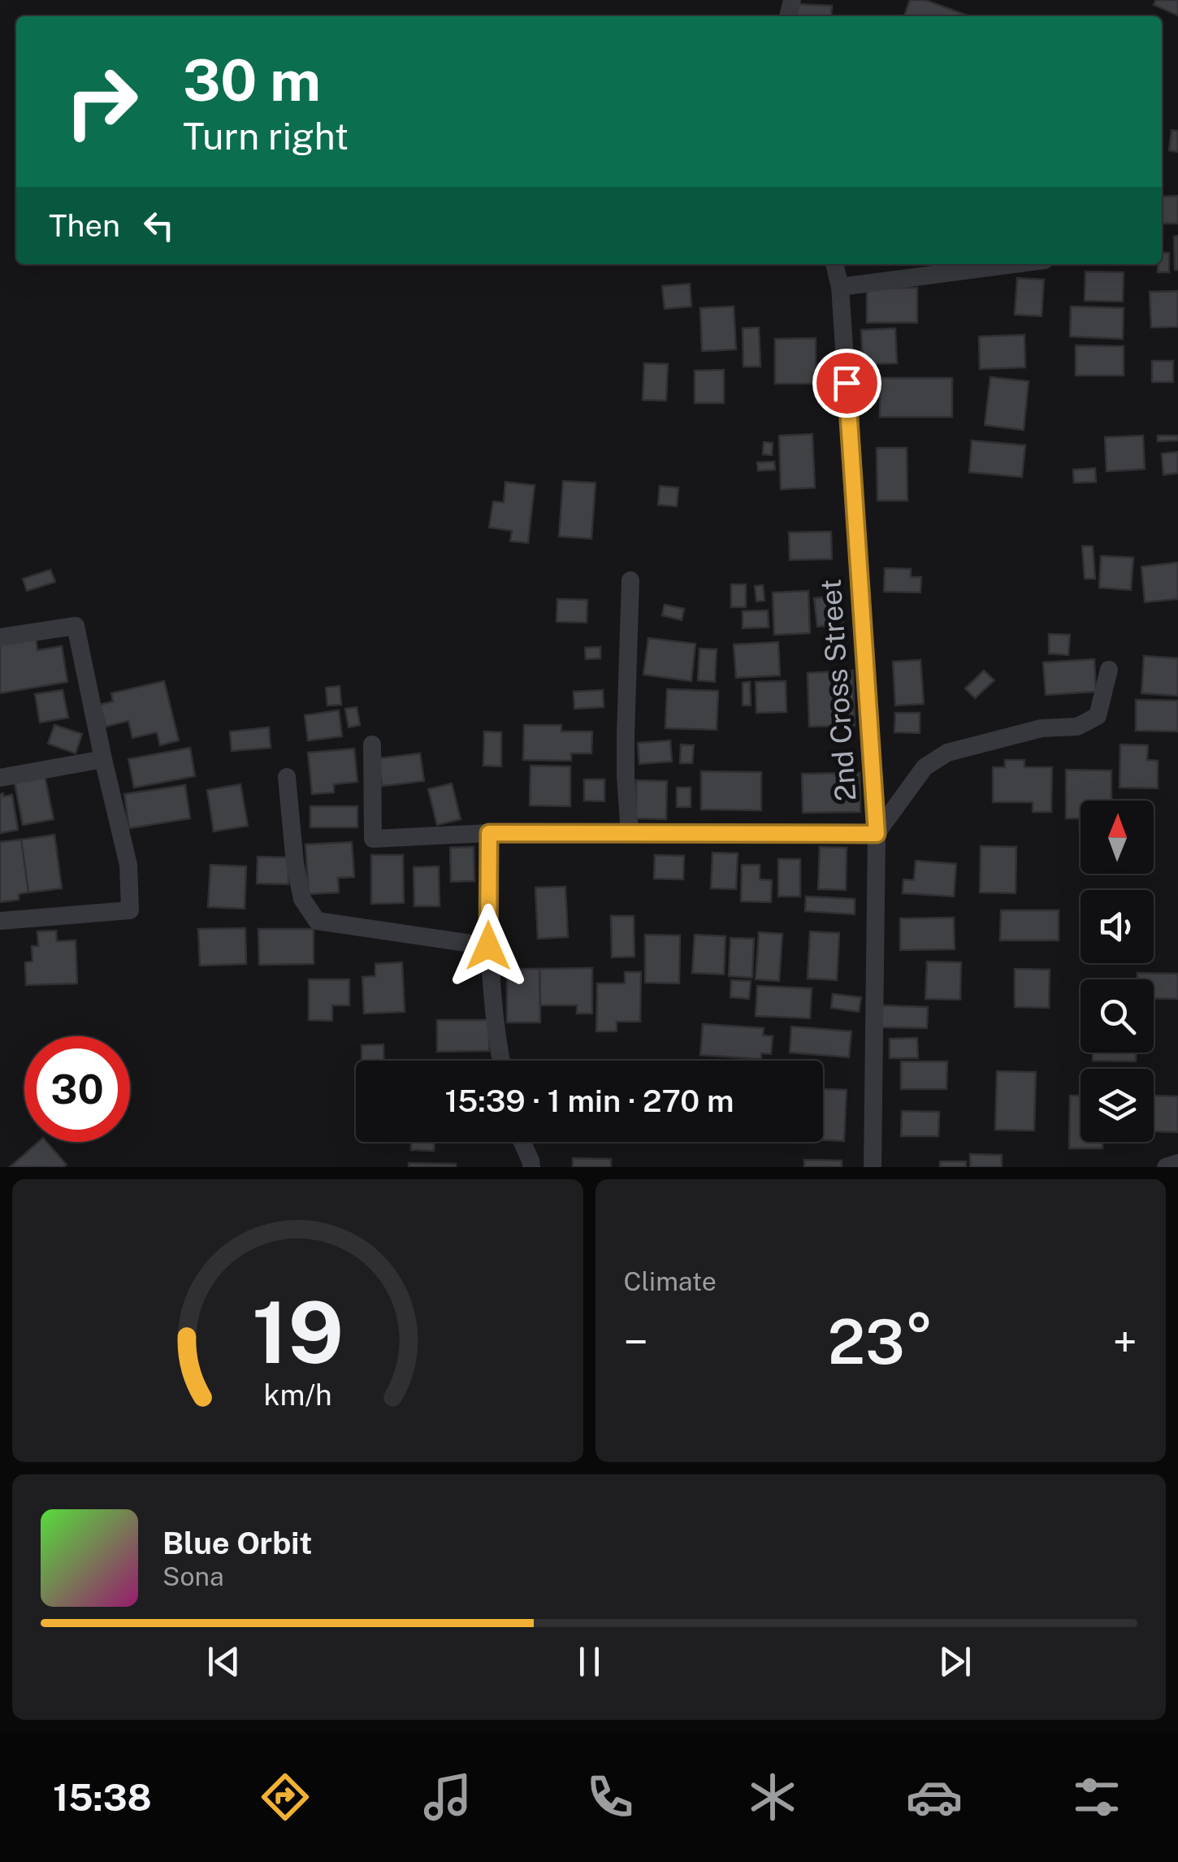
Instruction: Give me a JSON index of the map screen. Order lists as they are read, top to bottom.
{
  "streets": {
    "street": ["2nd Cross Street"]
  },
  "north": "top",
  "page": {
    "turn": ["30 m", "Turn right"],
    "then": "Then",
    "limit": "30",
    "trip": "15:39 · 1 min · 270 m",
    "tile": "Climate",
    "heat": ["−", "23°", "+"],
    "song": ["Blue Orbit", "Sona"],
    "tabs": "15:38",
    "gauge": ["19", "km/h"]
  }
}
